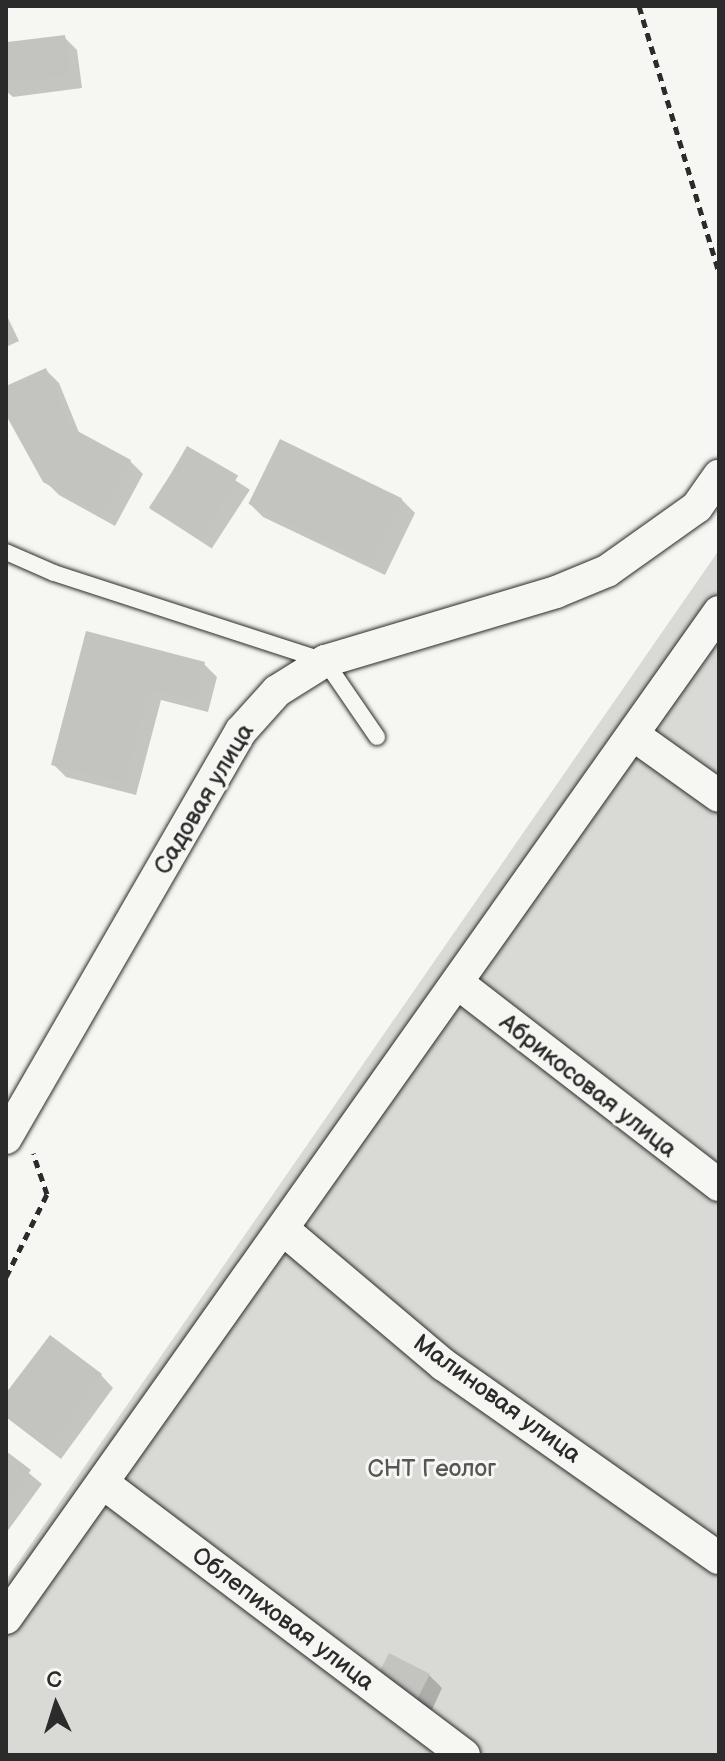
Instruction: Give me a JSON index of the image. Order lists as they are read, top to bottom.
{
  "streets": {
    "street": [
      "Садовая улица",
      "Абрикосовая улица",
      "Малиновая улица",
      "Облепиховая улица"
    ]
  },
  "parks": ["СНТ Геолог"],
  "north": "top"
}
